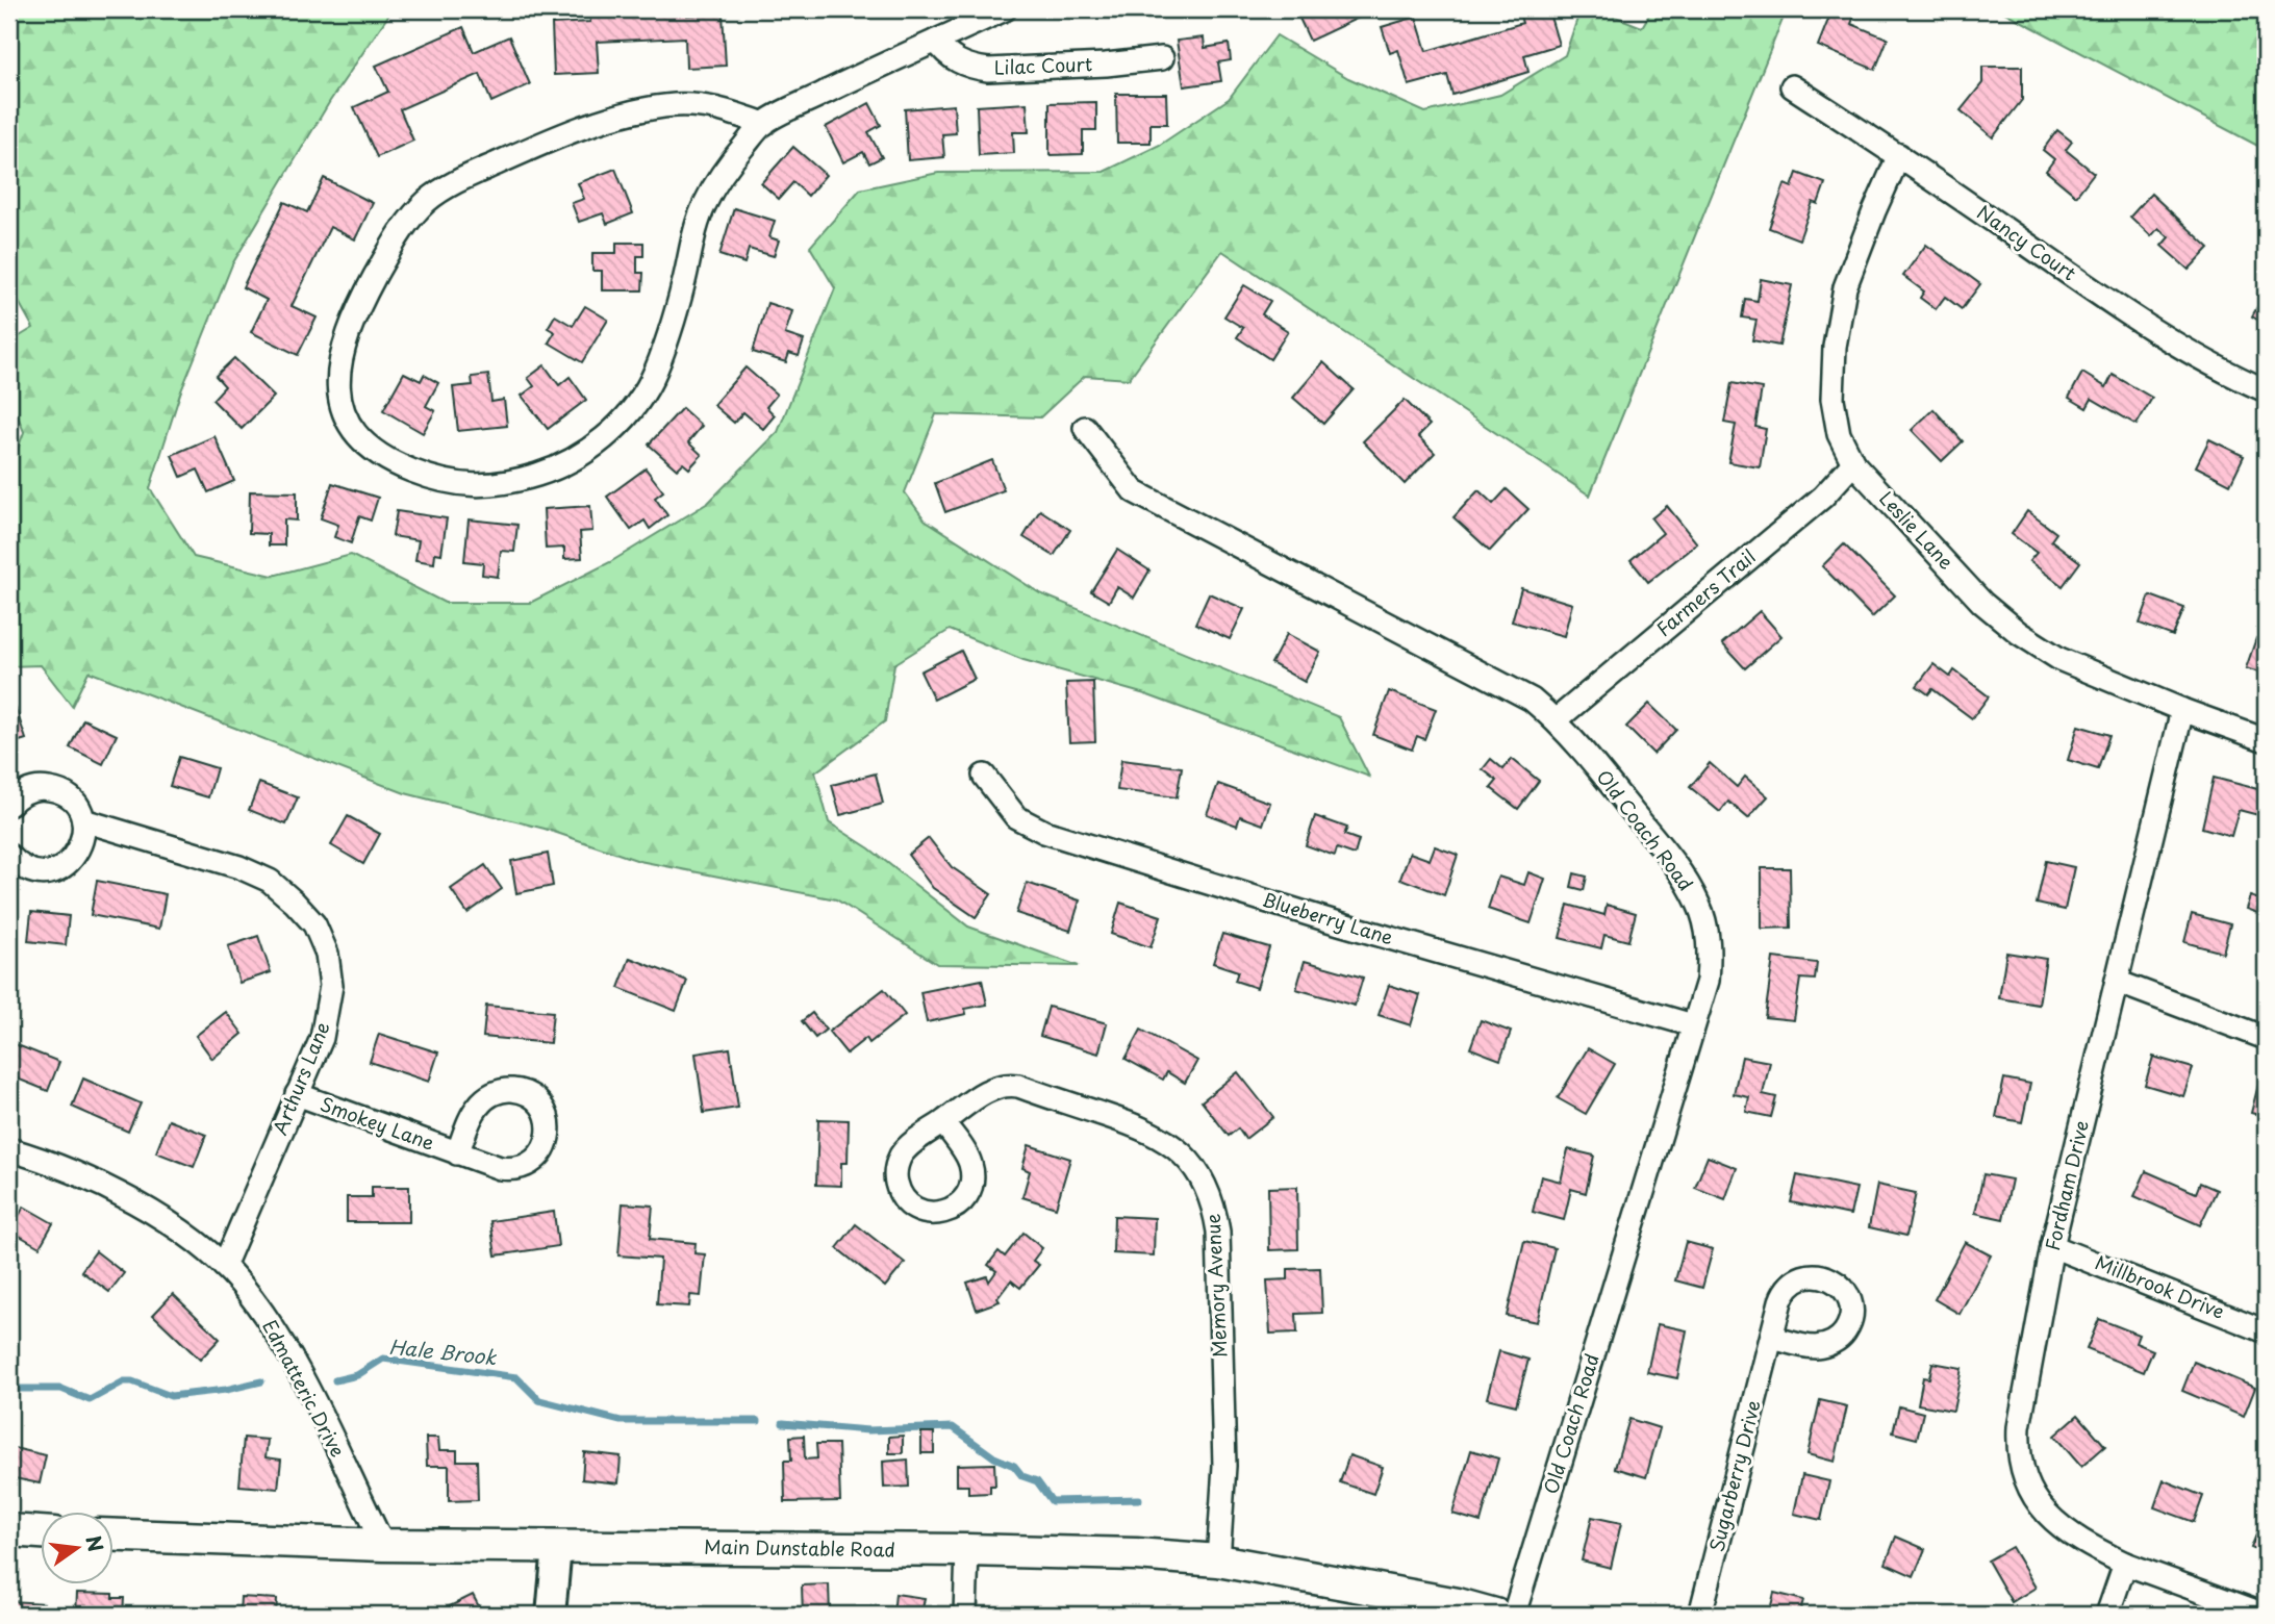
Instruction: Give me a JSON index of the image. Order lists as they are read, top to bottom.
{
  "streets": {
    "main road": ["Main Dunstable Road"],
    "street": [
      "Lilac Court",
      "Nancy Court",
      "Leslie Lane",
      "Farmers Trail",
      "Old Coach Road",
      "Blueberry Lane",
      "Arthurs Lane",
      "Smokey Lane",
      "Fordham Drive",
      "Memory Avenue",
      "Millbrook Drive",
      "Edmatteric Drive",
      "Sugarberry Drive"
    ]
  },
  "crossings": [
    ["Nancy Court", "Leslie Lane"],
    ["Leslie Lane", "Farmers Trail"],
    ["Leslie Lane", "Fordham Drive"],
    ["Farmers Trail", "Old Coach Road"],
    ["Old Coach Road", "Blueberry Lane"],
    ["Arthurs Lane", "Smokey Lane"],
    ["Arthurs Lane", "Edmatteric Drive"],
    ["Fordham Drive", "Millbrook Drive"],
    ["Memory Avenue", "Main Dunstable Road"],
    ["Edmatteric Drive", "Main Dunstable Road"]
  ],
  "water": ["Hale Brook"],
  "north": "right"
}
